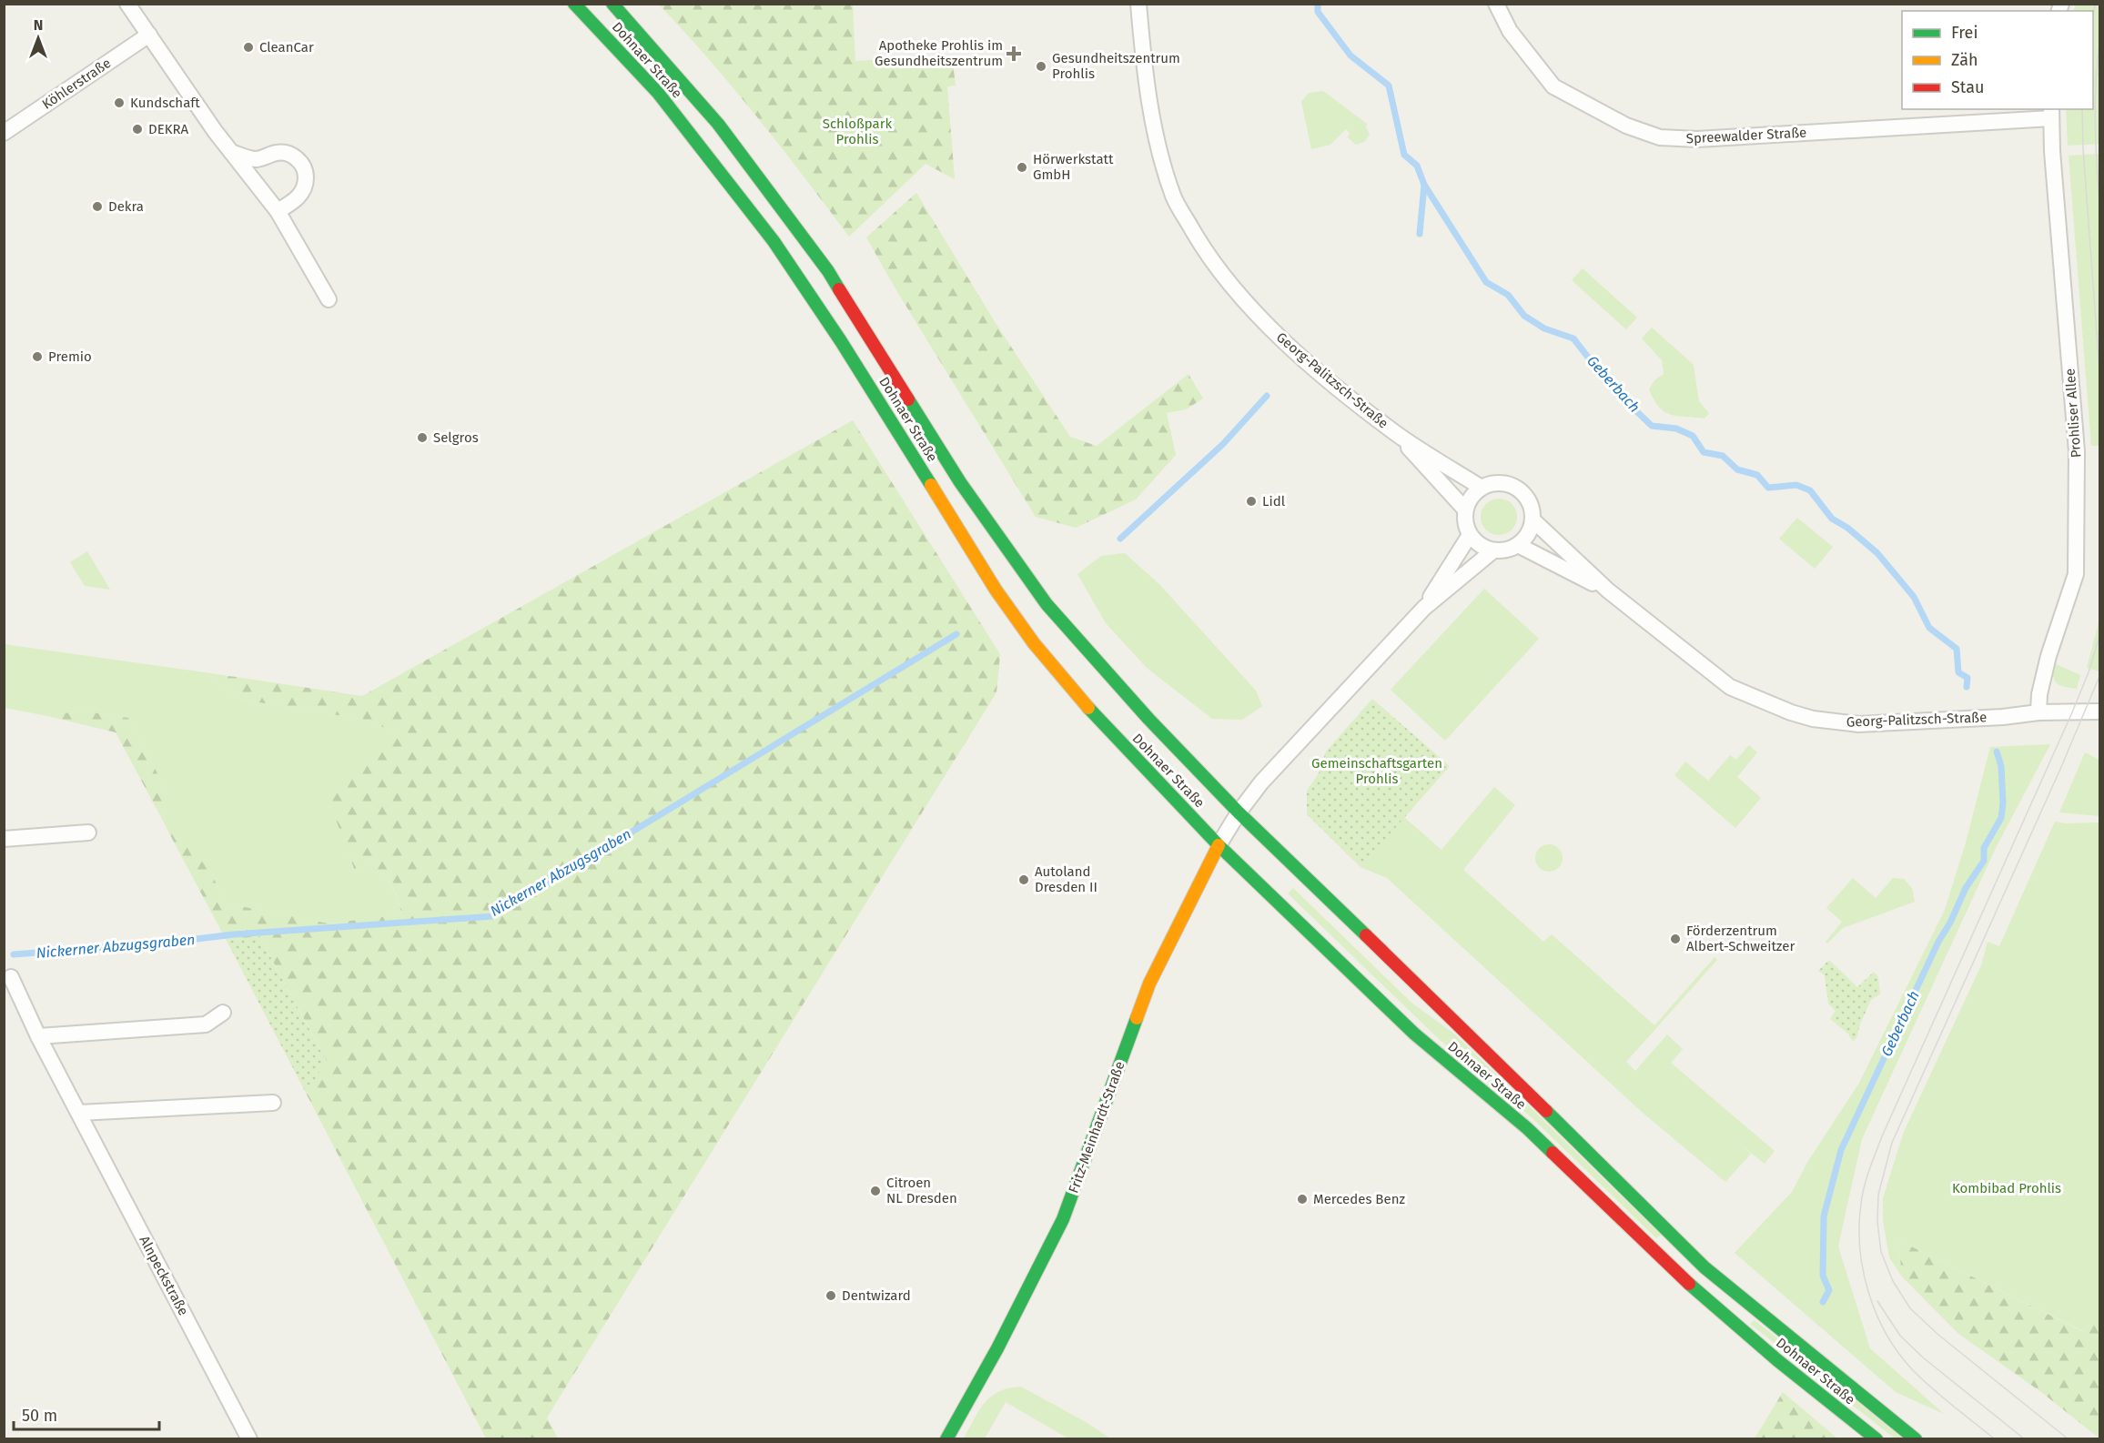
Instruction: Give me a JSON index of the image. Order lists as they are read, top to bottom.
{
  "streets": {
    "main road": ["Dohnaer Straße", "Fritz-Meinhardt-Straße"],
    "street": [
      "Köhlerstraße",
      "Spreewalder Straße",
      "Georg-Palitzsch-Straße",
      "Prohliser Allee",
      "Alnpeckstraße"
    ]
  },
  "crossings": [
    ["Dohnaer Straße", "Fritz-Meinhardt-Straße"],
    ["Spreewalder Straße", "Prohliser Allee"],
    ["Georg-Palitzsch-Straße", "Prohliser Allee"]
  ],
  "water": ["Geberbach", "Nickerner Abzugsgraben"],
  "parks": ["Schloßpark Prohlis", "Gemeinschaftsgarten Prohlis", "Kombibad Prohlis"],
  "places": {
    "other": [
      "CleanCar",
      "Gesundheitszentrum Prohlis",
      "Kundschaft",
      "DEKRA",
      "Hörwerkstatt GmbH",
      "Dekra",
      "Premio",
      "Selgros",
      "Lidl",
      "Autoland Dresden II",
      "Förderzentrum Albert-Schweitzer",
      "Citroen NL Dresden",
      "Mercedes Benz",
      "Dentwizard"
    ],
    "health": ["Apotheke Prohlis im Gesundheitszentrum"]
  },
  "legend": ["Frei", "Zäh", "Stau"],
  "scale_bar": "50 m",
  "north": "top"
}
